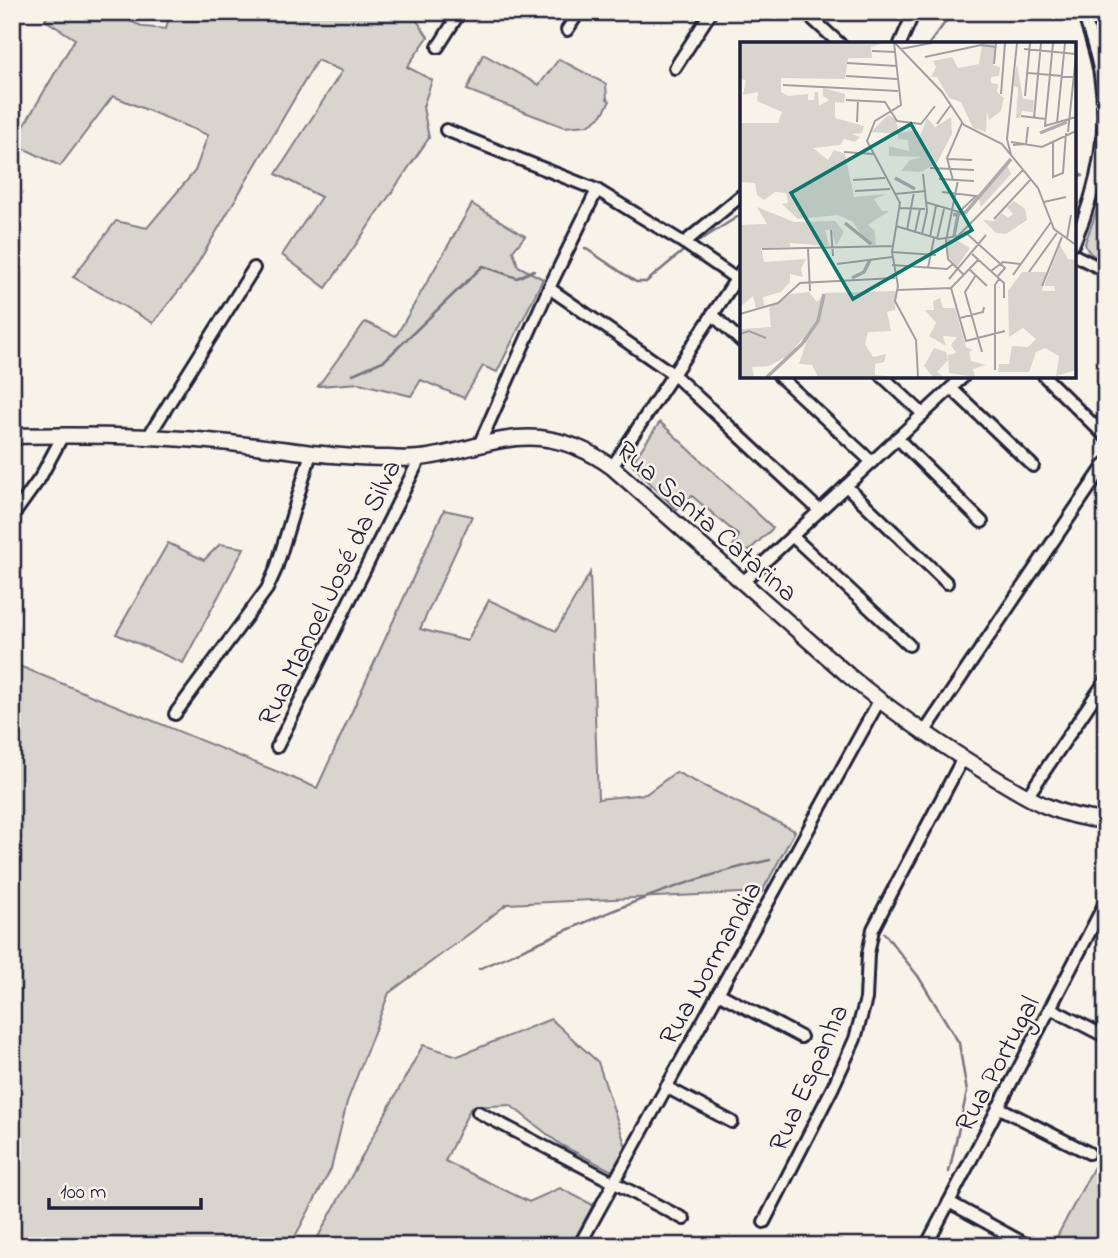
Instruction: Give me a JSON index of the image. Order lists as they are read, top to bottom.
{
  "streets": {
    "main road": ["Rua Santa Catarina"],
    "street": [
      "Rua Manoel José da Silva",
      "Rua Normandia",
      "Rua Portugal",
      "Rua Espanha"
    ]
  },
  "crossings": [
    ["Rua Santa Catarina", "Rua Manoel José da Silva"],
    ["Rua Santa Catarina", "Rua Normandia"],
    ["Rua Santa Catarina", "Rua Espanha"]
  ],
  "scale_bar": "100 m"
}
